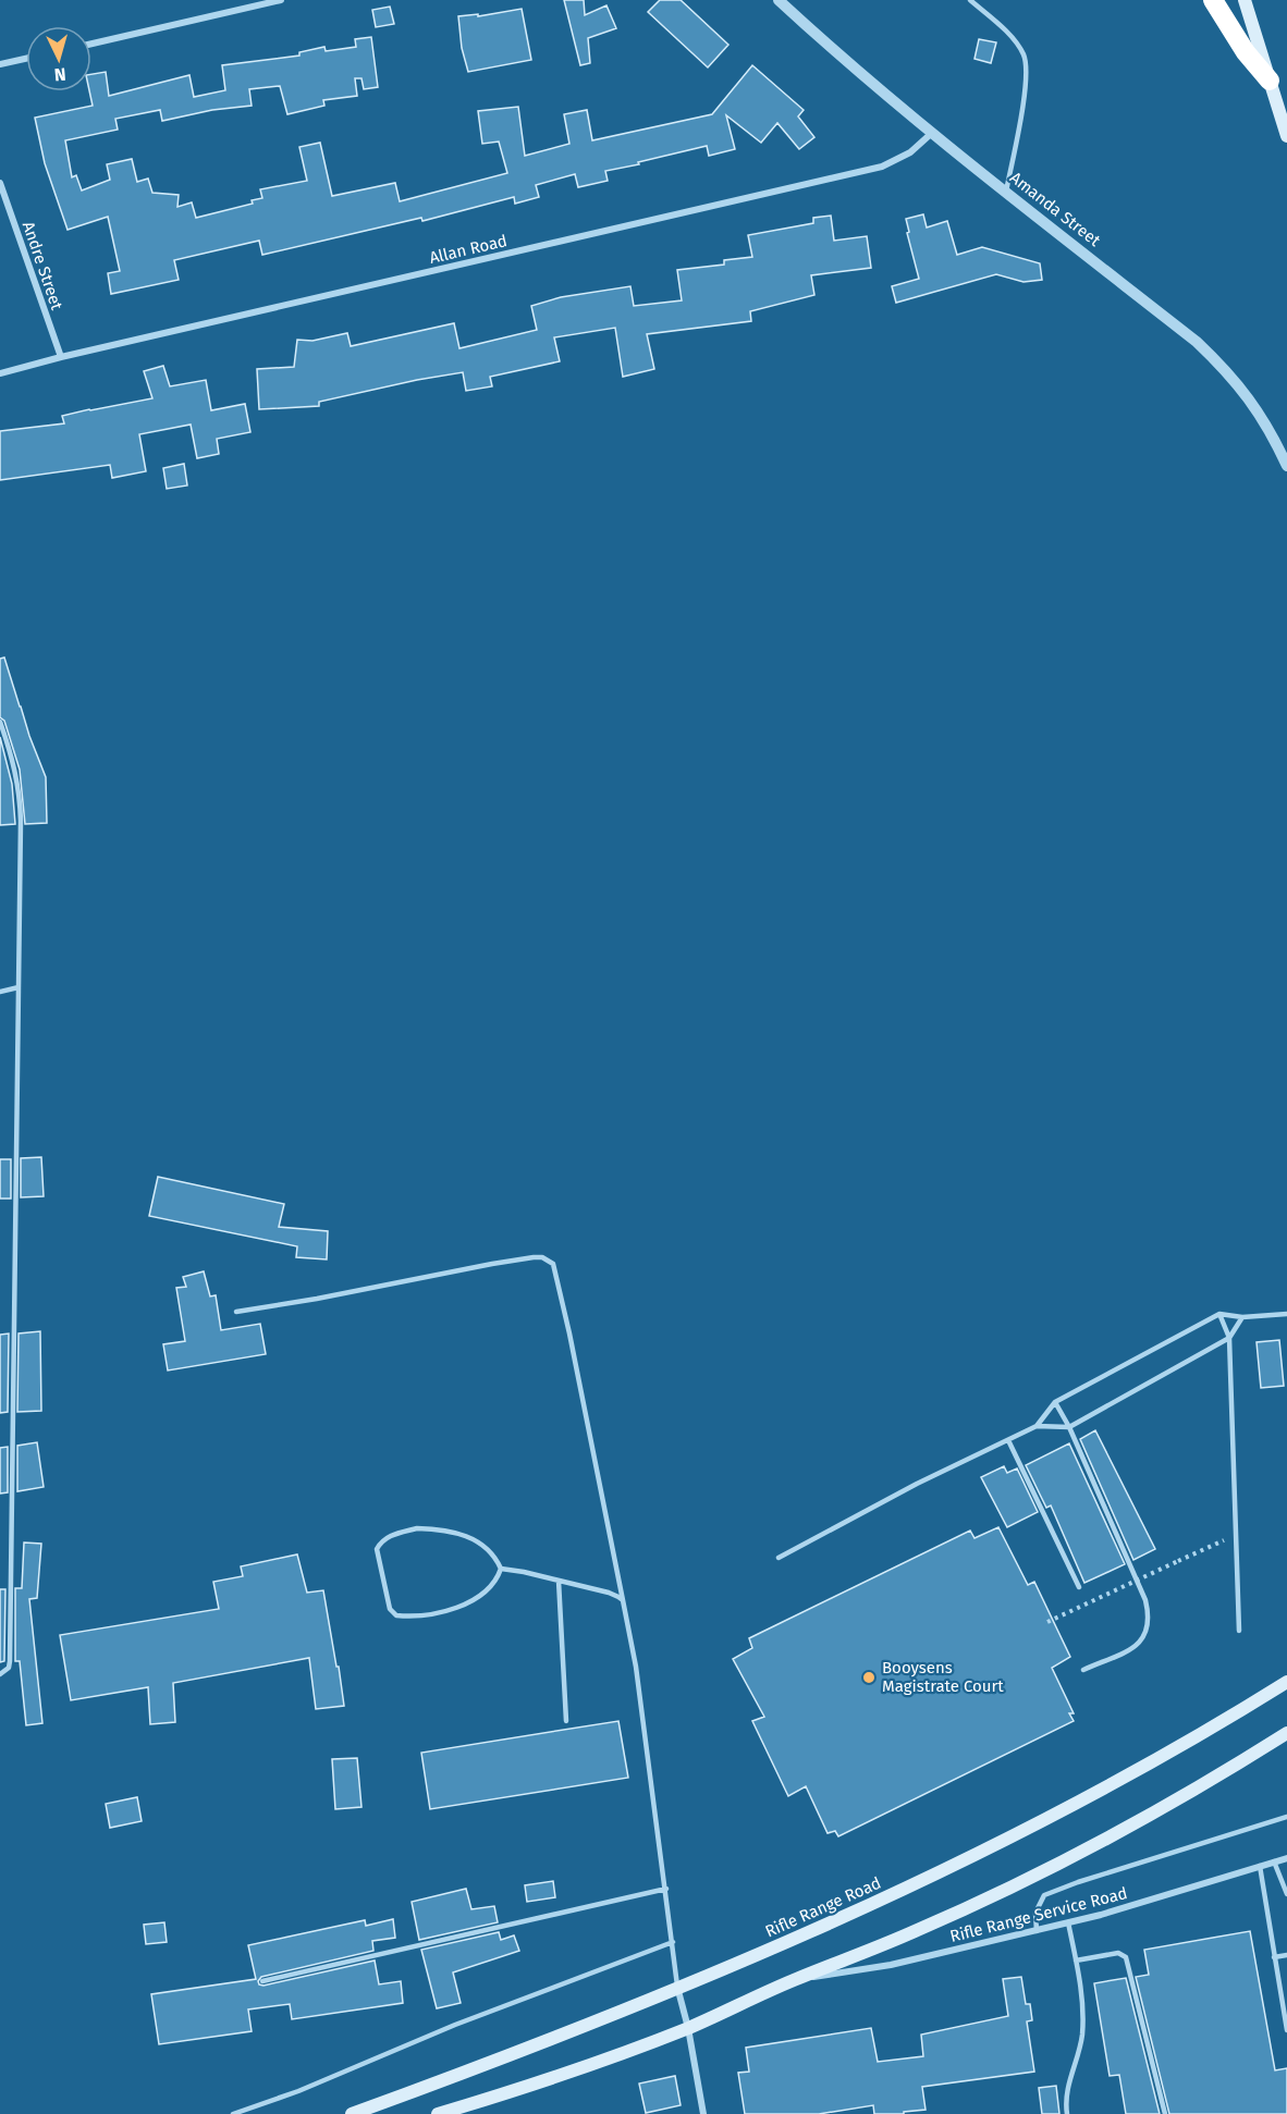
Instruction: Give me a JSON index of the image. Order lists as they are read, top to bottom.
{
  "streets": {
    "main road": ["Rifle Range Road"],
    "street": [
      "Amanda Street",
      "Allan Road",
      "Andre Street",
      "Rifle Range Service Road"
    ]
  },
  "crossings": [
    ["Amanda Street", "Allan Road"],
    ["Allan Road", "Andre Street"]
  ],
  "places": ["Booysens Magistrate Court"],
  "north": "bottom"
}
